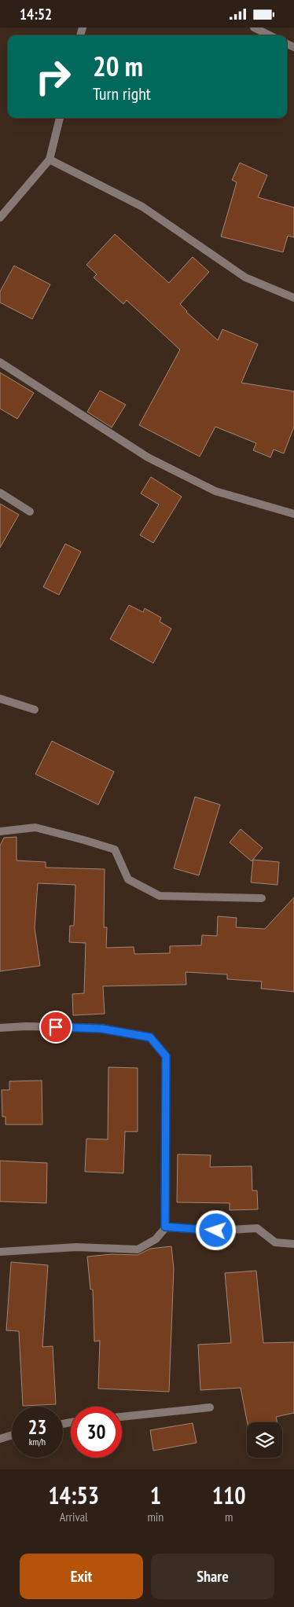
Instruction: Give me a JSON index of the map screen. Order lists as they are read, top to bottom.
{
  "page": {
    "status": "14:52",
    "turn": ["20 m", "Turn right"],
    "speed": "23 km/h",
    "limit": "30",
    "eta": [
      "14:53",
      "Arrival",
      "1",
      "min",
      "110",
      "m"
    ],
    "buttons": ["Exit", "Share"]
  }
}
